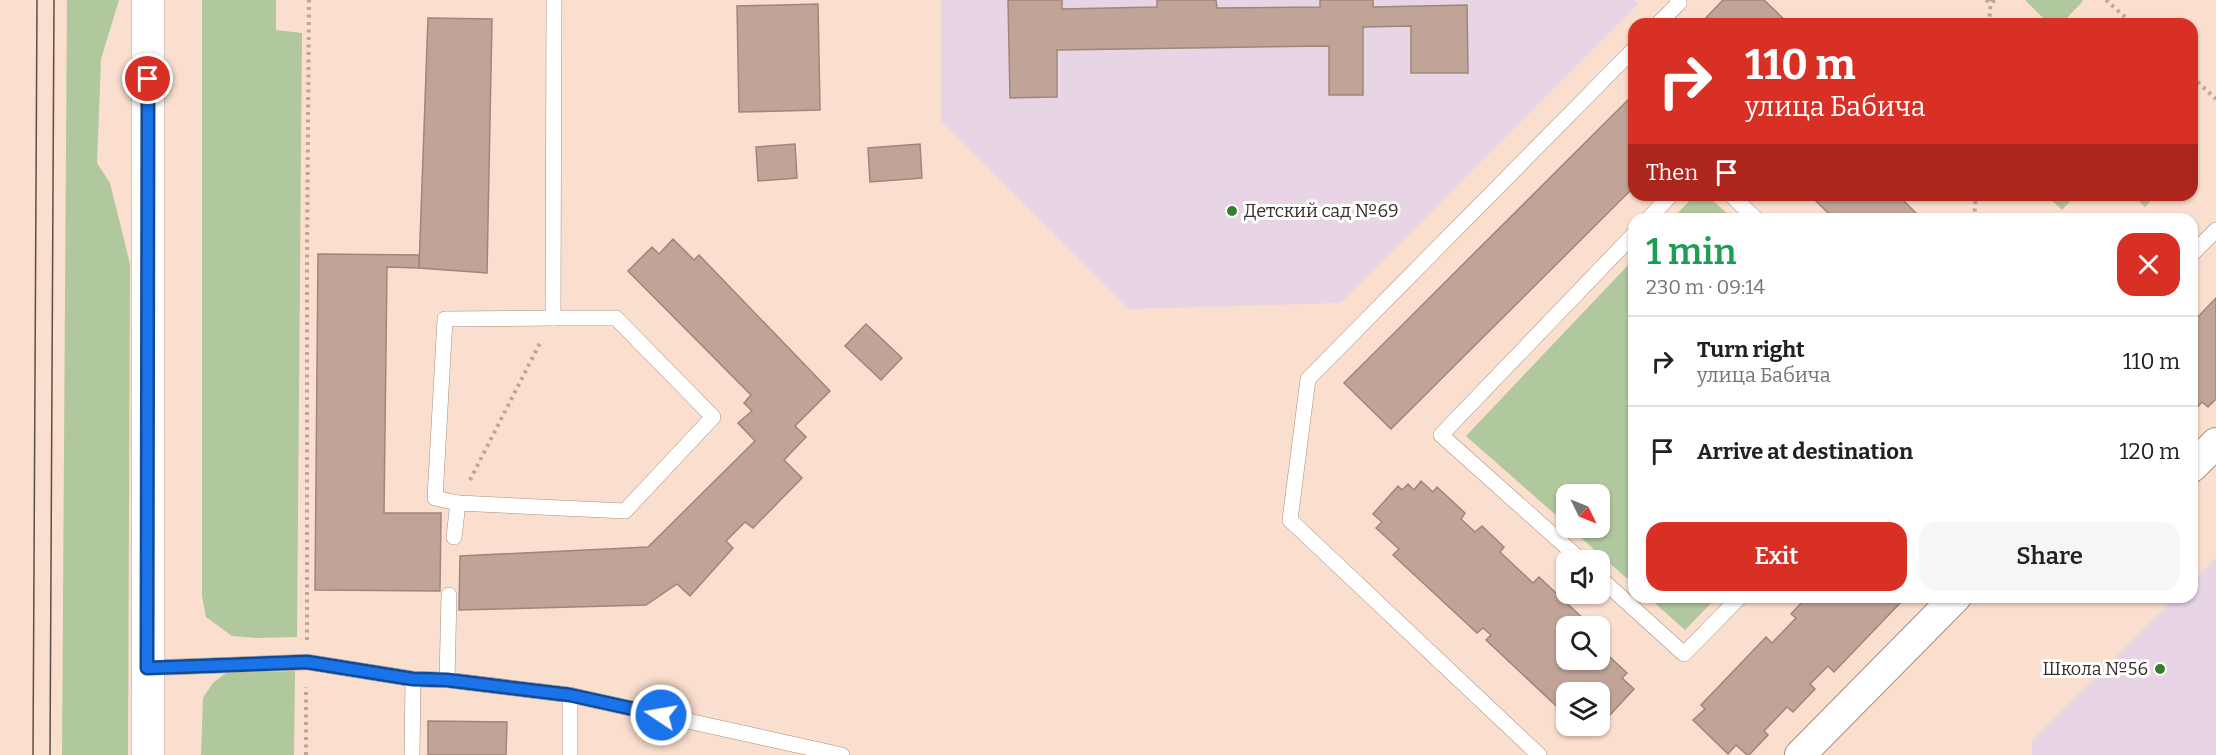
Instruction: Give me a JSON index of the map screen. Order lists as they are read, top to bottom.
{
  "places": ["Детский сад №69", "Школа №56"],
  "north": "bottom right",
  "page": {
    "turn": ["110 m", "улица Бабича"],
    "then": "Then",
    "heading": ["1 min", "230 m · 09:14"],
    "list": [
      {
        "name": "Turn right",
        "note": "улица Бабича",
        "value": "110 m"
      },
      {
        "name": "Arrive at destination",
        "value": "120 m"
      }
    ],
    "buttons": ["Exit", "Share"]
  }
}
